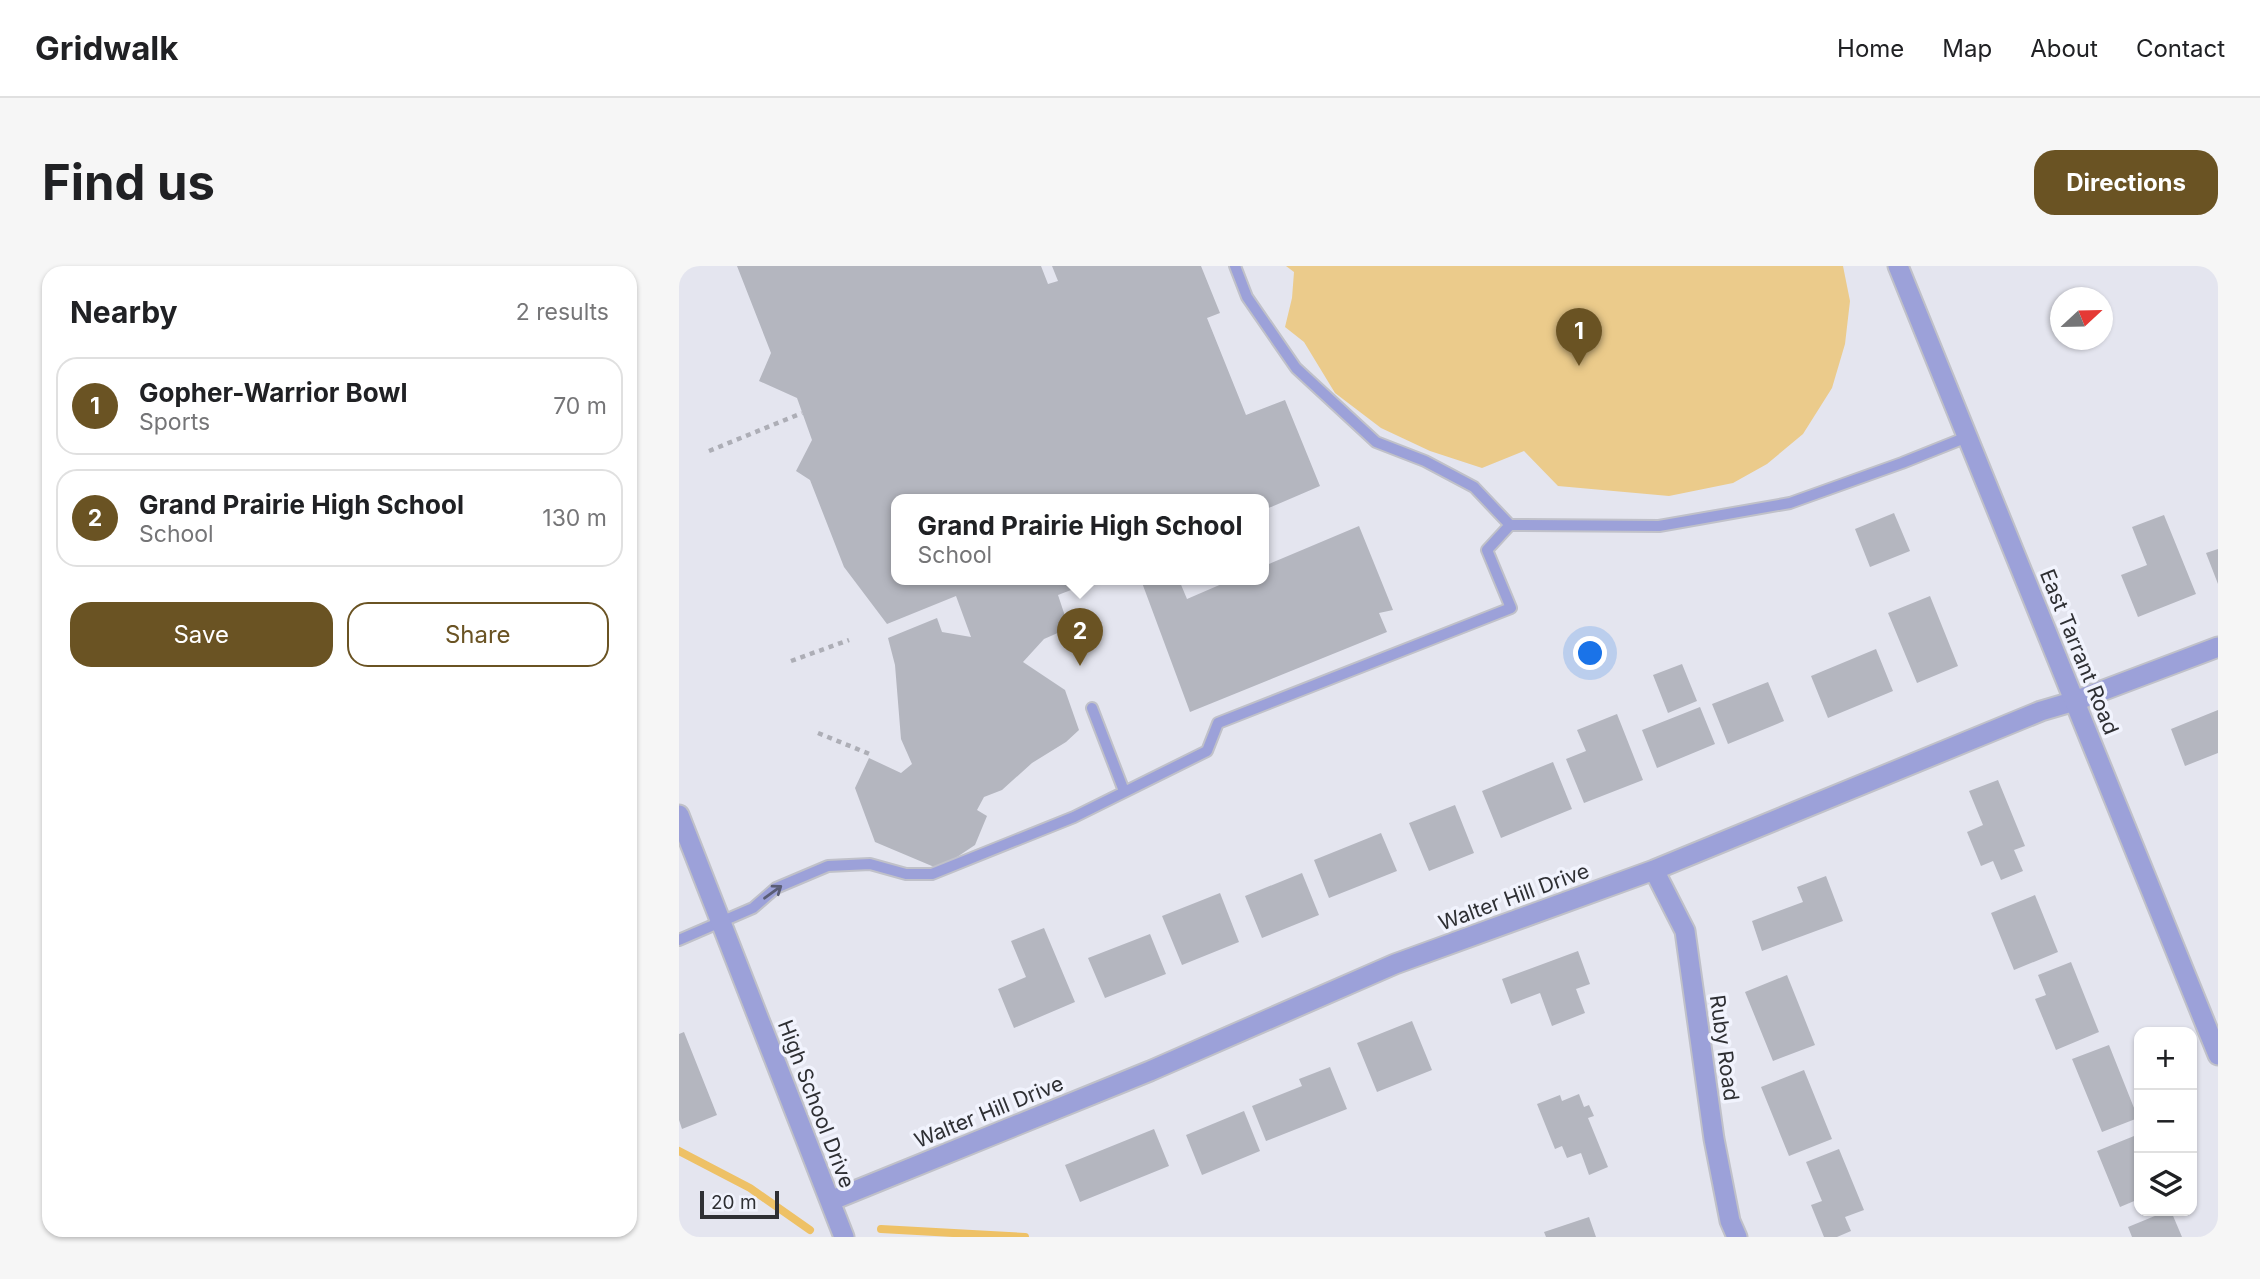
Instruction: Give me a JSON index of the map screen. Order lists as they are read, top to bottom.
{
  "streets": {
    "street": [
      "East Tarrant Road",
      "Walter Hill Drive",
      "Ruby Road",
      "High School Drive"
    ]
  },
  "crossings": [
    ["East Tarrant Road", "Walter Hill Drive"],
    ["Walter Hill Drive", "Ruby Road"],
    ["Walter Hill Drive", "High School Drive"]
  ],
  "scale_bar": "20 m",
  "north": "right",
  "page": {
    "header": "Gridwalk",
    "nav": [
      "Home",
      "Map",
      "About",
      "Contact"
    ],
    "buttons": [
      "Directions",
      ["Save", "Share"]
    ],
    "title": "Find us",
    "heading": ["Nearby", "2 results"],
    "pins": ["1", "2"],
    "list": [
      {
        "mark": "1",
        "name": "Gopher-Warrior Bowl",
        "note": "Sports",
        "value": "70 m"
      },
      {
        "mark": "2",
        "name": "Grand Prairie High School",
        "note": "School",
        "value": "130 m"
      }
    ],
    "popup": ["Grand Prairie High School", "School"],
    "map_buttons": ["+", "−"],
    "scale": "20 m"
  }
}
